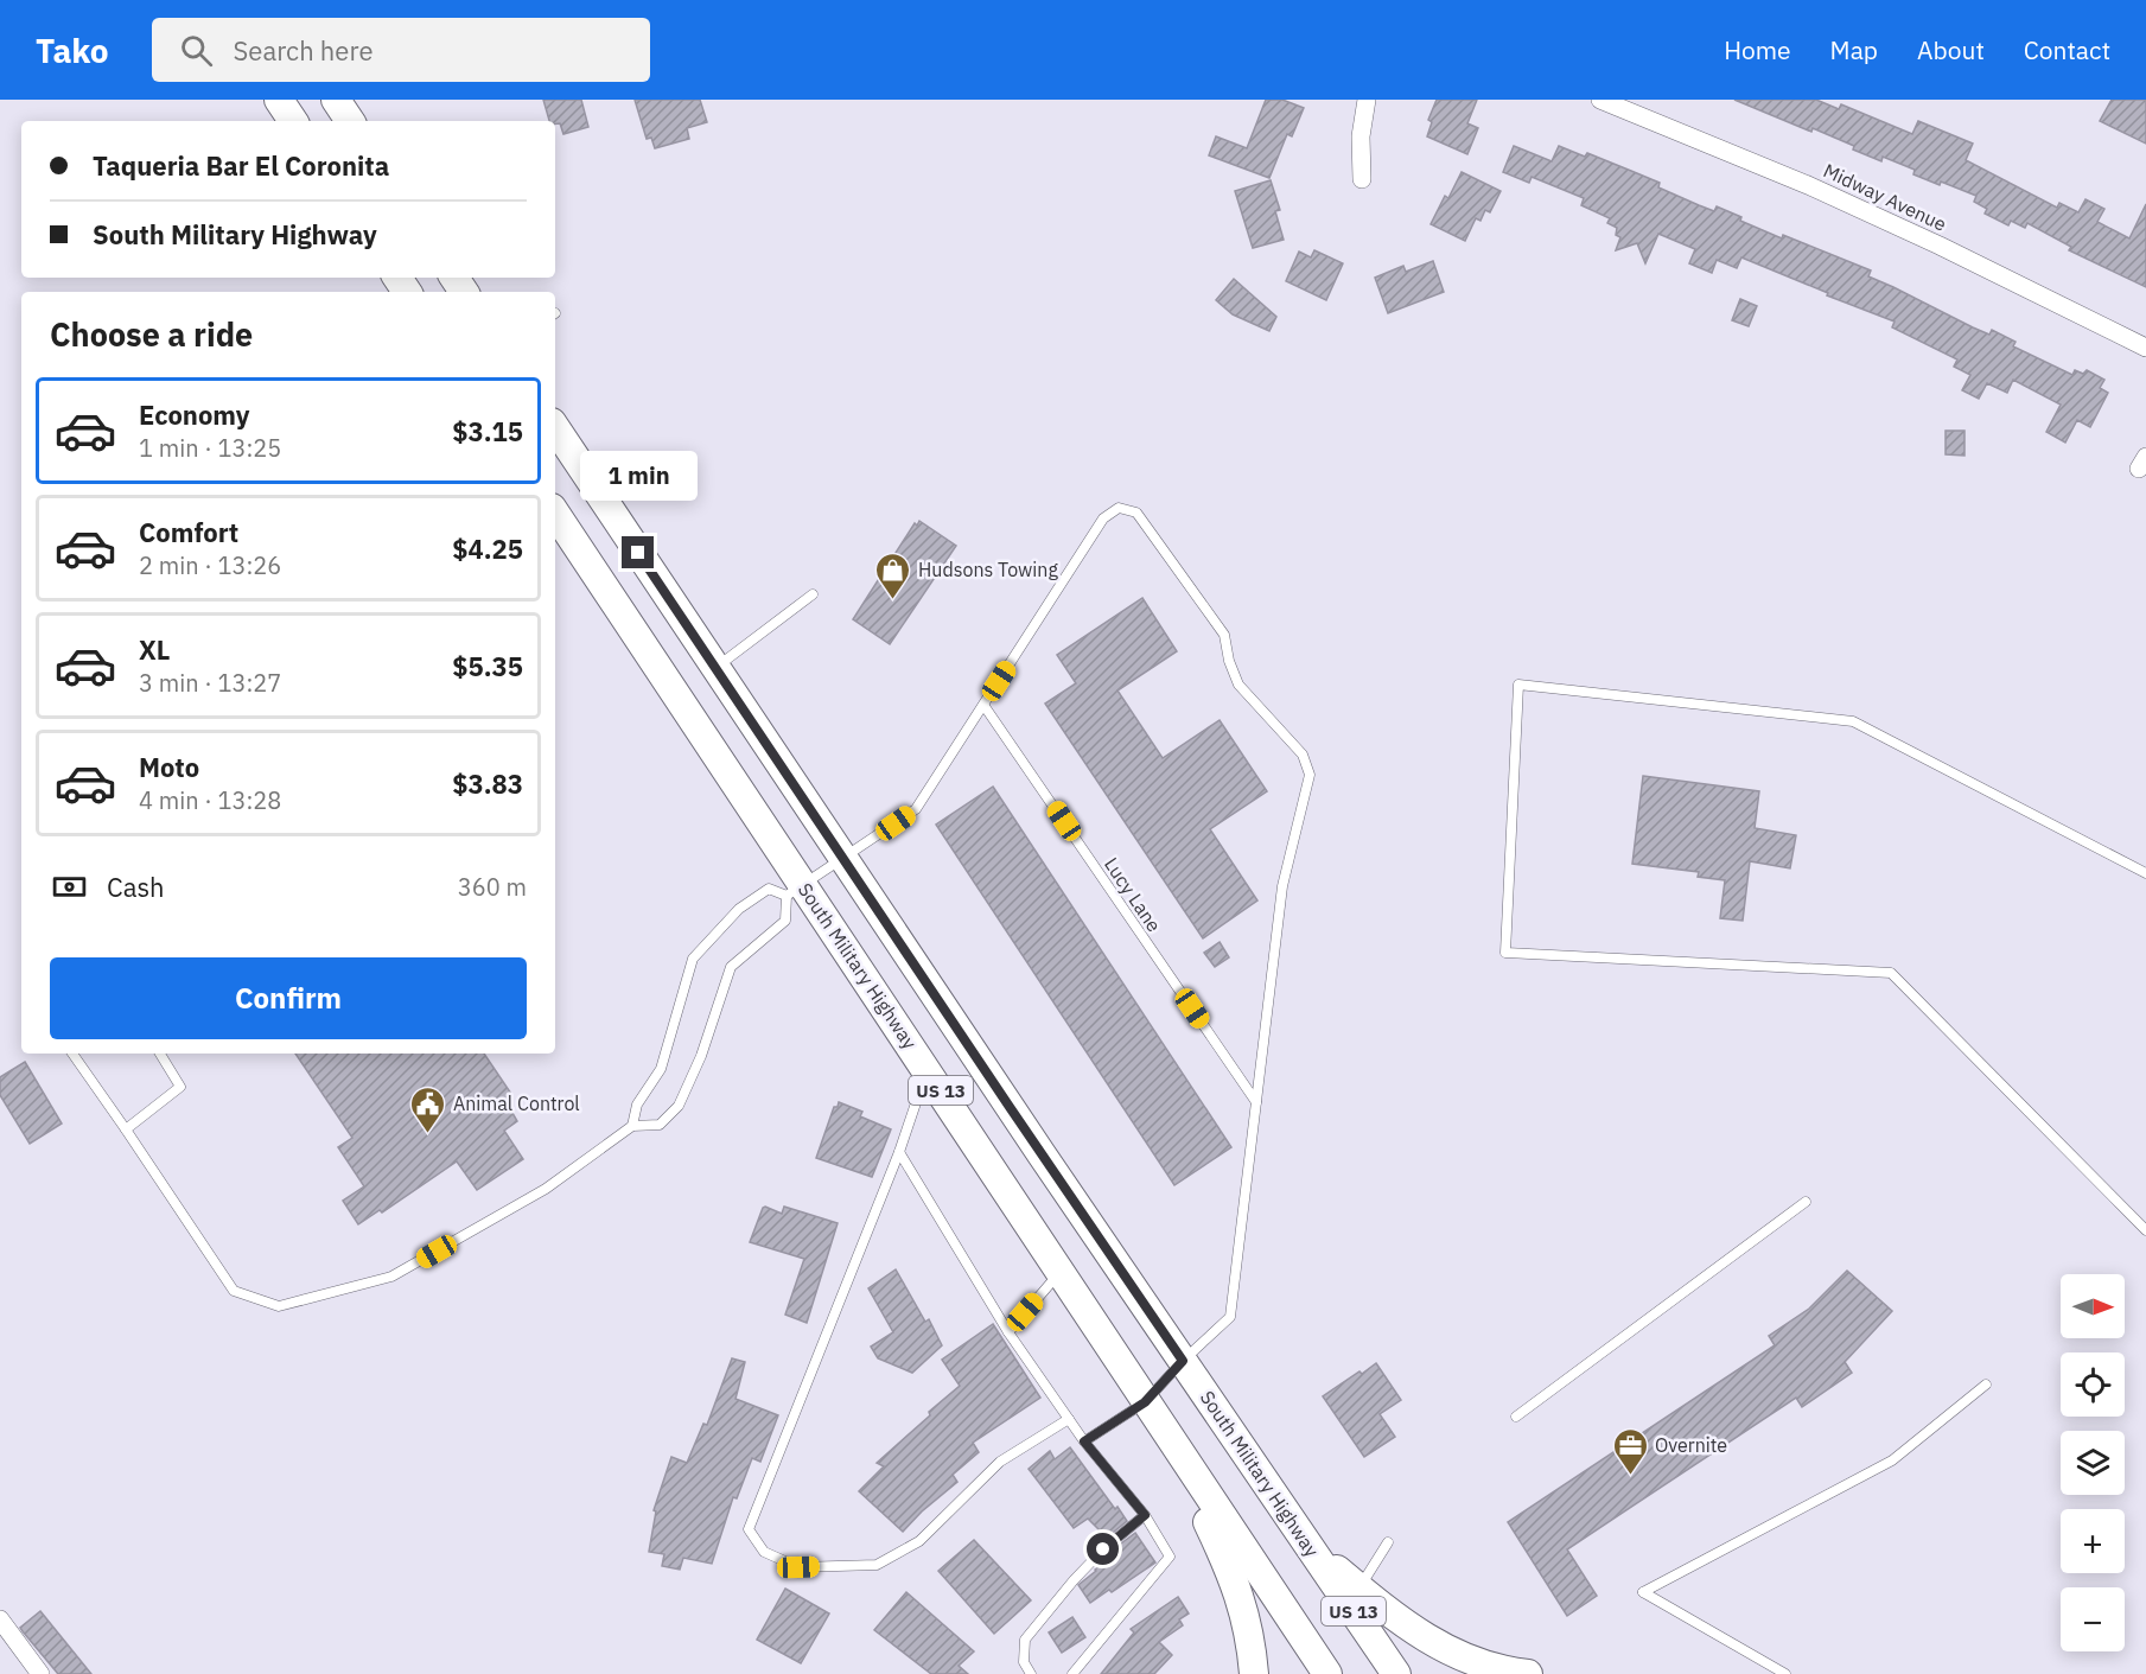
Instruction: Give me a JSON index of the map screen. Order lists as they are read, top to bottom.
{
  "streets": {
    "main road": ["South Military Highway", "US 13"],
    "street": ["Midway Avenue"],
    "lane": ["Lucy Lane"]
  },
  "places": {
    "shop": ["Hudsons Towing"],
    "public building": ["Animal Control"],
    "office": ["Overnite"]
  },
  "north": "right",
  "page": {
    "header": "Tako",
    "search": "Search here",
    "nav": [
      "Home",
      "Map",
      "About",
      "Contact"
    ],
    "banner": ["Taqueria Bar El Coronita", "South Military Highway"],
    "heading": "Choose a ride",
    "list": [
      {
        "name": "Economy",
        "note": "1 min · 13:25",
        "value": "$3.15"
      },
      {
        "name": "Comfort",
        "note": "2 min · 13:26",
        "value": "$4.25"
      },
      {
        "name": "XL",
        "note": "3 min · 13:27",
        "value": "$5.35"
      },
      {
        "name": "Moto",
        "note": "4 min · 13:28",
        "value": "$3.83"
      }
    ],
    "bubble": "1 min",
    "pay": ["Cash", "360 m"],
    "buttons": "Confirm",
    "map_buttons": ["+", "−"]
  }
}
